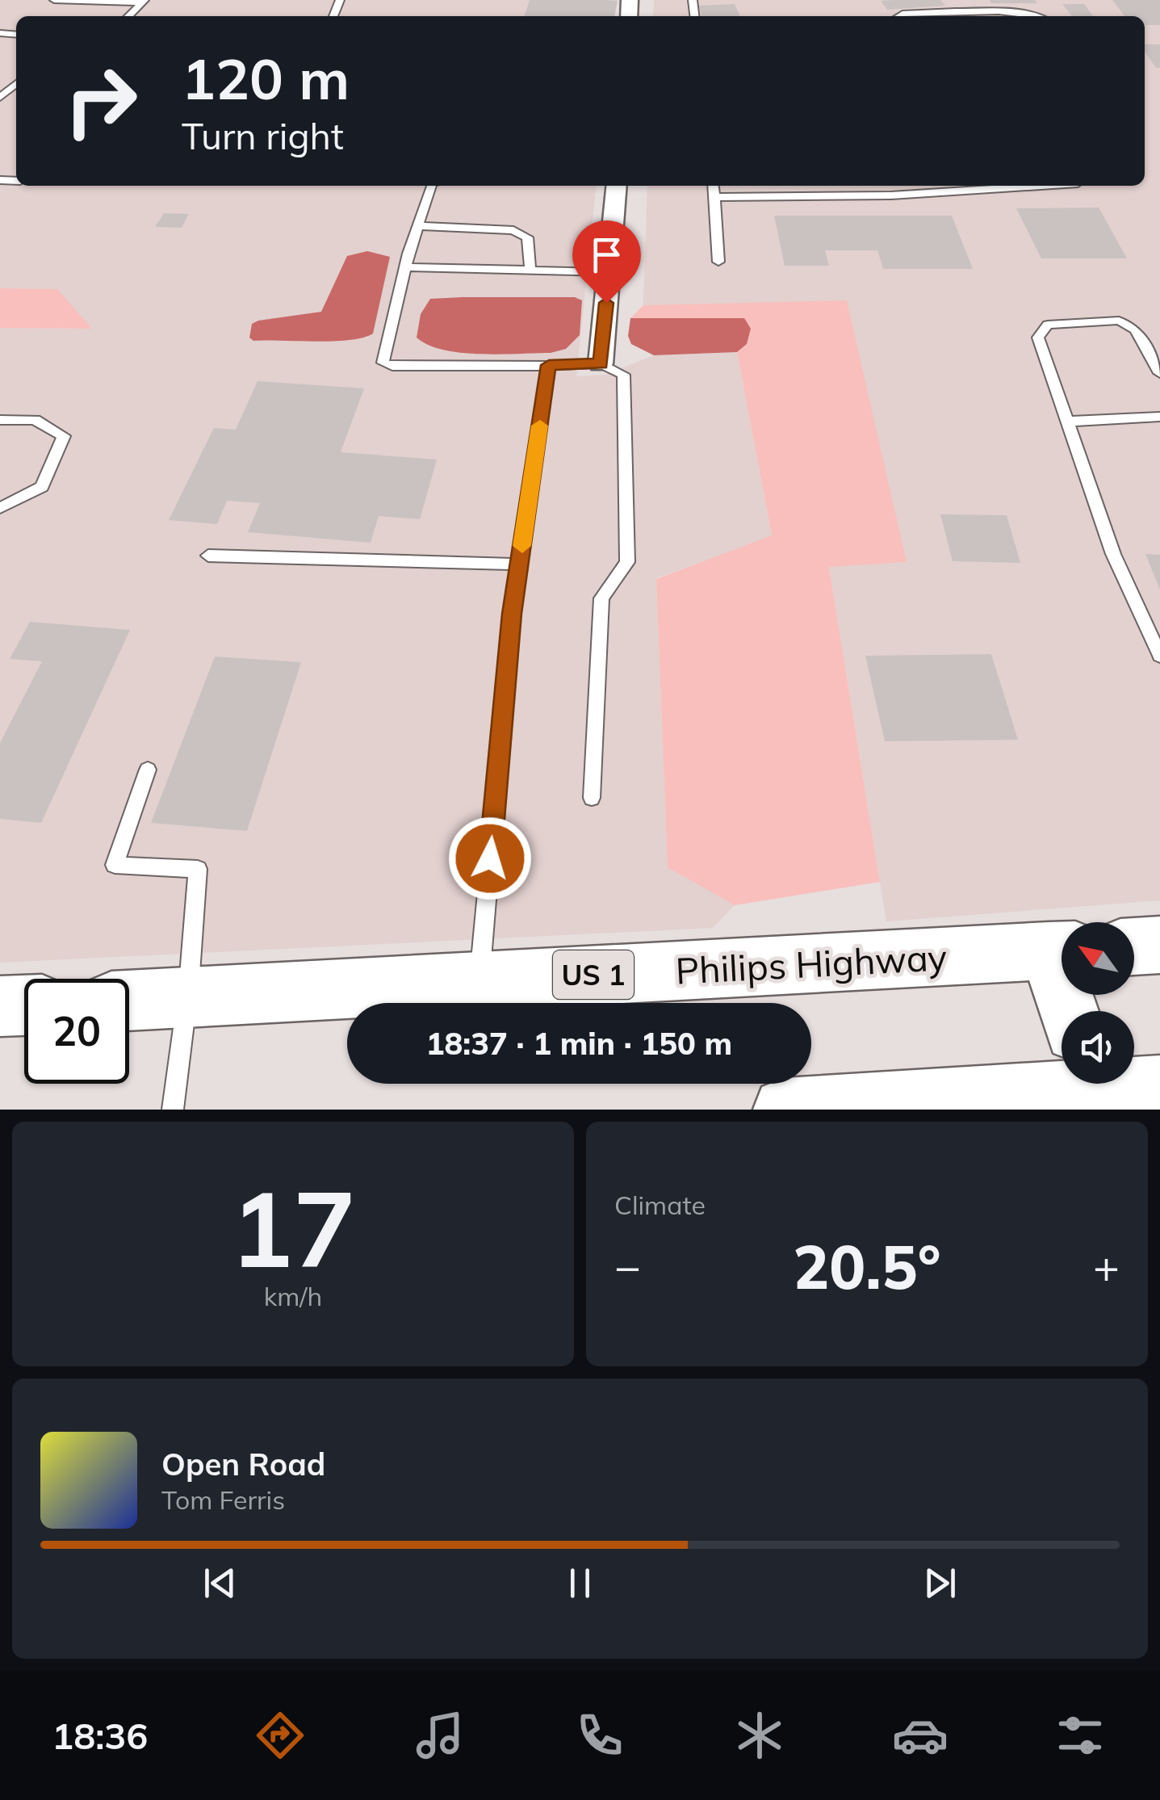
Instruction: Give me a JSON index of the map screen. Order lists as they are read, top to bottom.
{
  "streets": {
    "main road": ["Philips Highway", "US 1"]
  },
  "north": "top left",
  "page": {
    "turn": ["120 m", "Turn right"],
    "limit": "20",
    "trip": "18:37 · 1 min · 150 m",
    "tile": [
      ["17", "km/h"],
      "Climate"
    ],
    "heat": ["−", "20.5°", "+"],
    "song": ["Open Road", "Tom Ferris"],
    "tabs": "18:36"
  }
}
